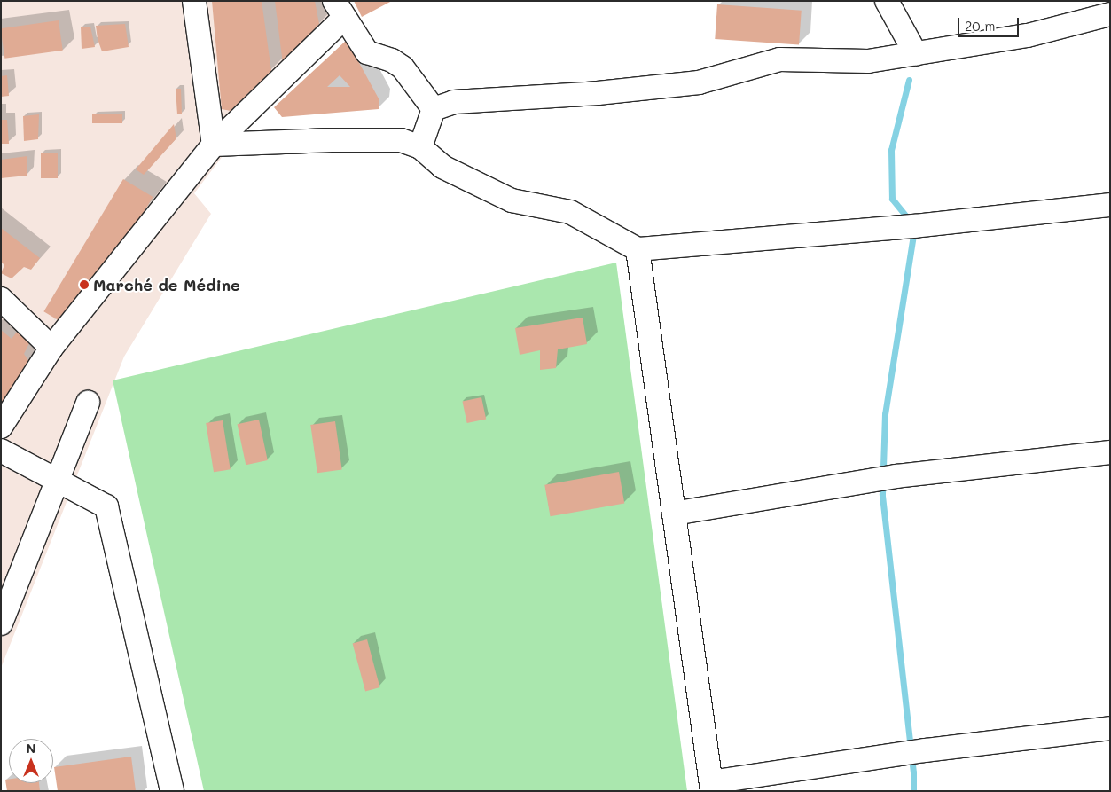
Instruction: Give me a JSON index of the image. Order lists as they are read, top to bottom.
{
  "places": ["Marché de Médine"],
  "scale_bar": "20 m",
  "north": "top"
}
